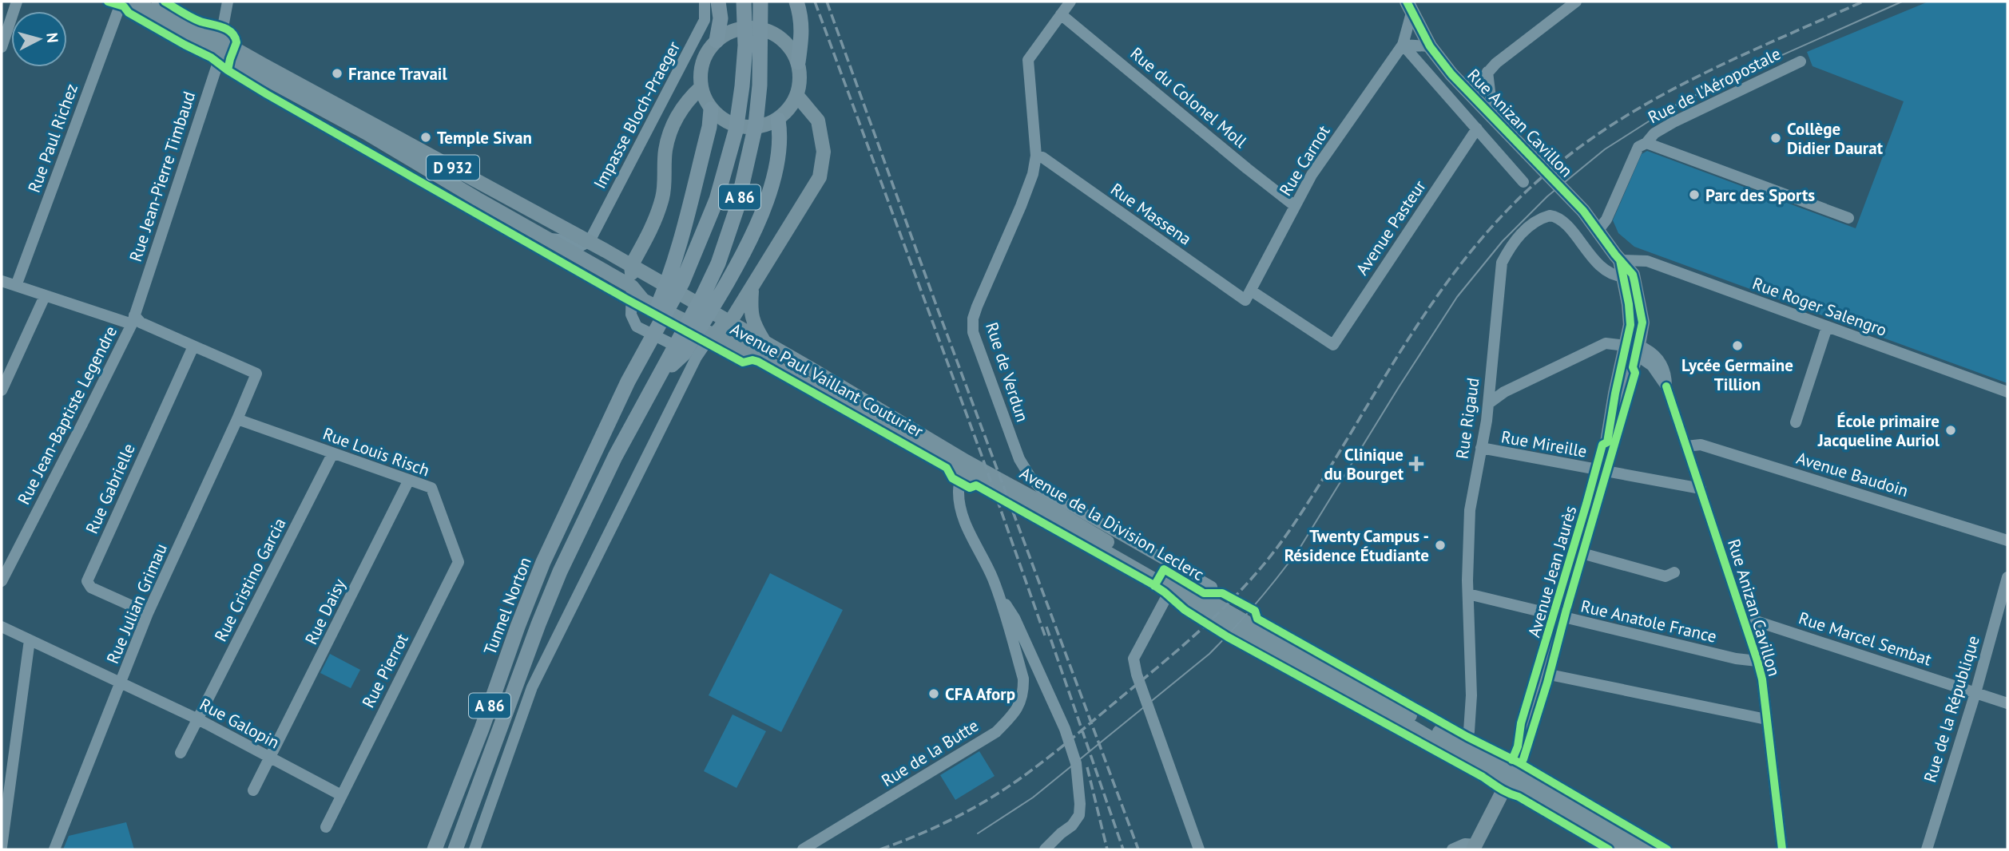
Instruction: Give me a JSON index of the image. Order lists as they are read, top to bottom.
{
  "streets": {
    "highway": ["A 86", "Tunnel Norton"],
    "main road": [
      "Rue Anizan Cavillon",
      "D 932",
      "Avenue Paul Vaillant Couturier",
      "Avenue de la Division Leclerc",
      "Avenue Jean Jaurès"
    ],
    "street": [
      "Rue de l'Aéropostale",
      "Rue du Colonel Moll",
      "Impasse Bloch-Praeger",
      "Rue Paul Richez",
      "Rue Carnot",
      "Rue Jean-Pierre Timbaud",
      "Rue Massena",
      "Avenue Pasteur",
      "Rue Roger Salengro",
      "Rue de Verdun",
      "Rue Jean-Baptiste Legendre",
      "Rue Rigaud",
      "Rue Mireille",
      "Rue Louis Risch",
      "Avenue Baudoin",
      "Rue Gabrielle",
      "Rue Cristino Garcia",
      "Rue Julian Grimau",
      "Rue Daisy",
      "Rue Anatole France",
      "Rue Marcel Sembat",
      "Rue Pierrot",
      "Rue de la République",
      "Rue Galopin",
      "Rue de la Butte"
    ]
  },
  "crossings": [
    ["Rue de l'Aéropostale", "Rue Anizan Cavillon"],
    ["Rue du Colonel Moll", "Rue Carnot"],
    ["Rue du Colonel Moll", "Rue de Verdun"],
    ["Impasse Bloch-Praeger", "Avenue Paul Vaillant Couturier"],
    ["Rue Anizan Cavillon", "Rue Carnot"],
    ["Rue Anizan Cavillon", "Rue Roger Salengro"],
    ["Rue Anizan Cavillon", "Rue Rigaud"],
    ["Rue Anizan Cavillon", "Rue Mireille"],
    ["Rue Anizan Cavillon", "Avenue Baudoin"],
    ["Rue Anizan Cavillon", "Avenue Jean Jaurès"],
    ["Rue Anizan Cavillon", "Rue Anatole France"],
    ["Rue Anizan Cavillon", "Rue Marcel Sembat"],
    ["Rue Carnot", "Rue Massena"],
    ["Rue Jean-Pierre Timbaud", "Avenue Paul Vaillant Couturier"],
    ["Rue Jean-Pierre Timbaud", "Rue Jean-Baptiste Legendre"],
    ["A 86", "Tunnel Norton"],
    ["Rue Massena", "Avenue Pasteur"],
    ["Rue Massena", "Rue de Verdun"],
    ["Rue de Verdun", "Avenue de la Division Leclerc"],
    ["Avenue Paul Vaillant Couturier", "Avenue de la Division Leclerc"],
    ["Avenue Paul Vaillant Couturier", "Rue de la Butte"],
    ["Rue Rigaud", "Rue Mireille"],
    ["Rue Rigaud", "Avenue de la Division Leclerc"],
    ["Rue Rigaud", "Rue Anatole France"],
    ["Rue Mireille", "Avenue Jean Jaurès"],
    ["Rue Louis Risch", "Rue Cristino Garcia"],
    ["Rue Louis Risch", "Rue Julian Grimau"],
    ["Rue Louis Risch", "Rue Daisy"],
    ["Rue Louis Risch", "Rue Pierrot"],
    ["Rue Gabrielle", "Rue Julian Grimau"],
    ["Avenue de la Division Leclerc", "Avenue Jean Jaurès"],
    ["Avenue de la Division Leclerc", "Rue de la Butte"],
    ["Avenue Jean Jaurès", "Rue Anatole France"],
    ["Rue Cristino Garcia", "Rue Galopin"],
    ["Rue Julian Grimau", "Rue Galopin"],
    ["Rue Daisy", "Rue Galopin"],
    ["Rue Marcel Sembat", "Rue de la République"],
    ["Rue Pierrot", "Rue Galopin"]
  ],
  "places": {
    "other": [
      "France Travail",
      "Temple Sivan",
      "Collège Didier Daurat",
      "Parc des Sports",
      "Lycée Germaine Tillion",
      "École primaire Jacqueline Auriol",
      "Twenty Campus - Résidence Étudiante",
      "CFA Aforp"
    ],
    "health": ["Clinique du Bourget"]
  },
  "north": "right"
}
